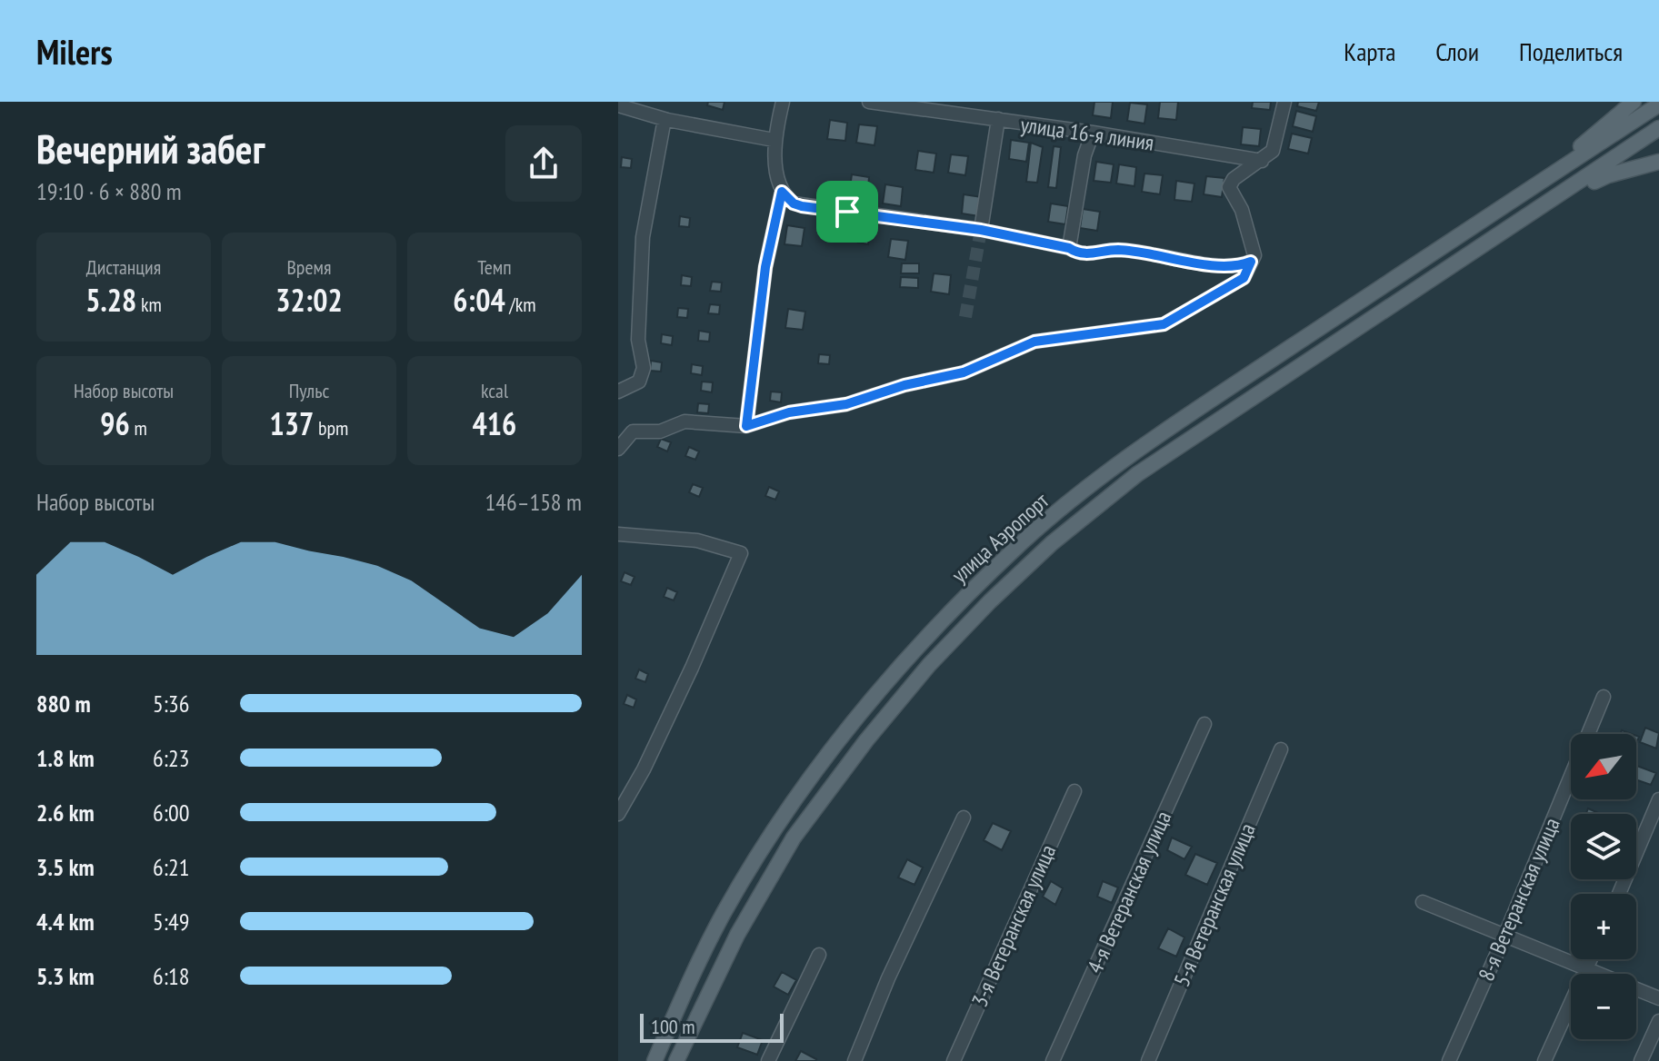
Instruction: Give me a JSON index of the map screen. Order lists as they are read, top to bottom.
{
  "streets": {
    "main road": ["улица Аэропорт"],
    "street": [
      "улица 16-я линия",
      "4-я Ветеранская улица",
      "8-я Ветеранская улица",
      "5-я Ветеранская улица",
      "3-я Ветеранская улица"
    ]
  },
  "scale_bar": "100 m",
  "north": "bottom left",
  "page": {
    "header": "Milers",
    "nav": ["Карта", "Слои", "Поделиться"],
    "heading": ["Вечерний забег", "19:10 · 6 × 880 m"],
    "stats": [
      ["Дистанция", "5.28 km"],
      ["Время", "32:02"],
      ["Темп", "6:04 /km"],
      ["Набор высоты", "96 m"],
      ["Пульс", "137 bpm"],
      ["kcal", "416"]
    ],
    "chart": ["Набор высоты", "146–158 m"],
    "list": [
      {
        "name": "880 m",
        "note": "5:36"
      },
      {
        "name": "1.8 km",
        "note": "6:23"
      },
      {
        "name": "2.6 km",
        "note": "6:00"
      },
      {
        "name": "3.5 km",
        "note": "6:21"
      },
      {
        "name": "4.4 km",
        "note": "5:49"
      },
      {
        "name": "5.3 km",
        "note": "6:18"
      }
    ],
    "map_buttons": ["+", "−"],
    "scale": "100 m"
  }
}
